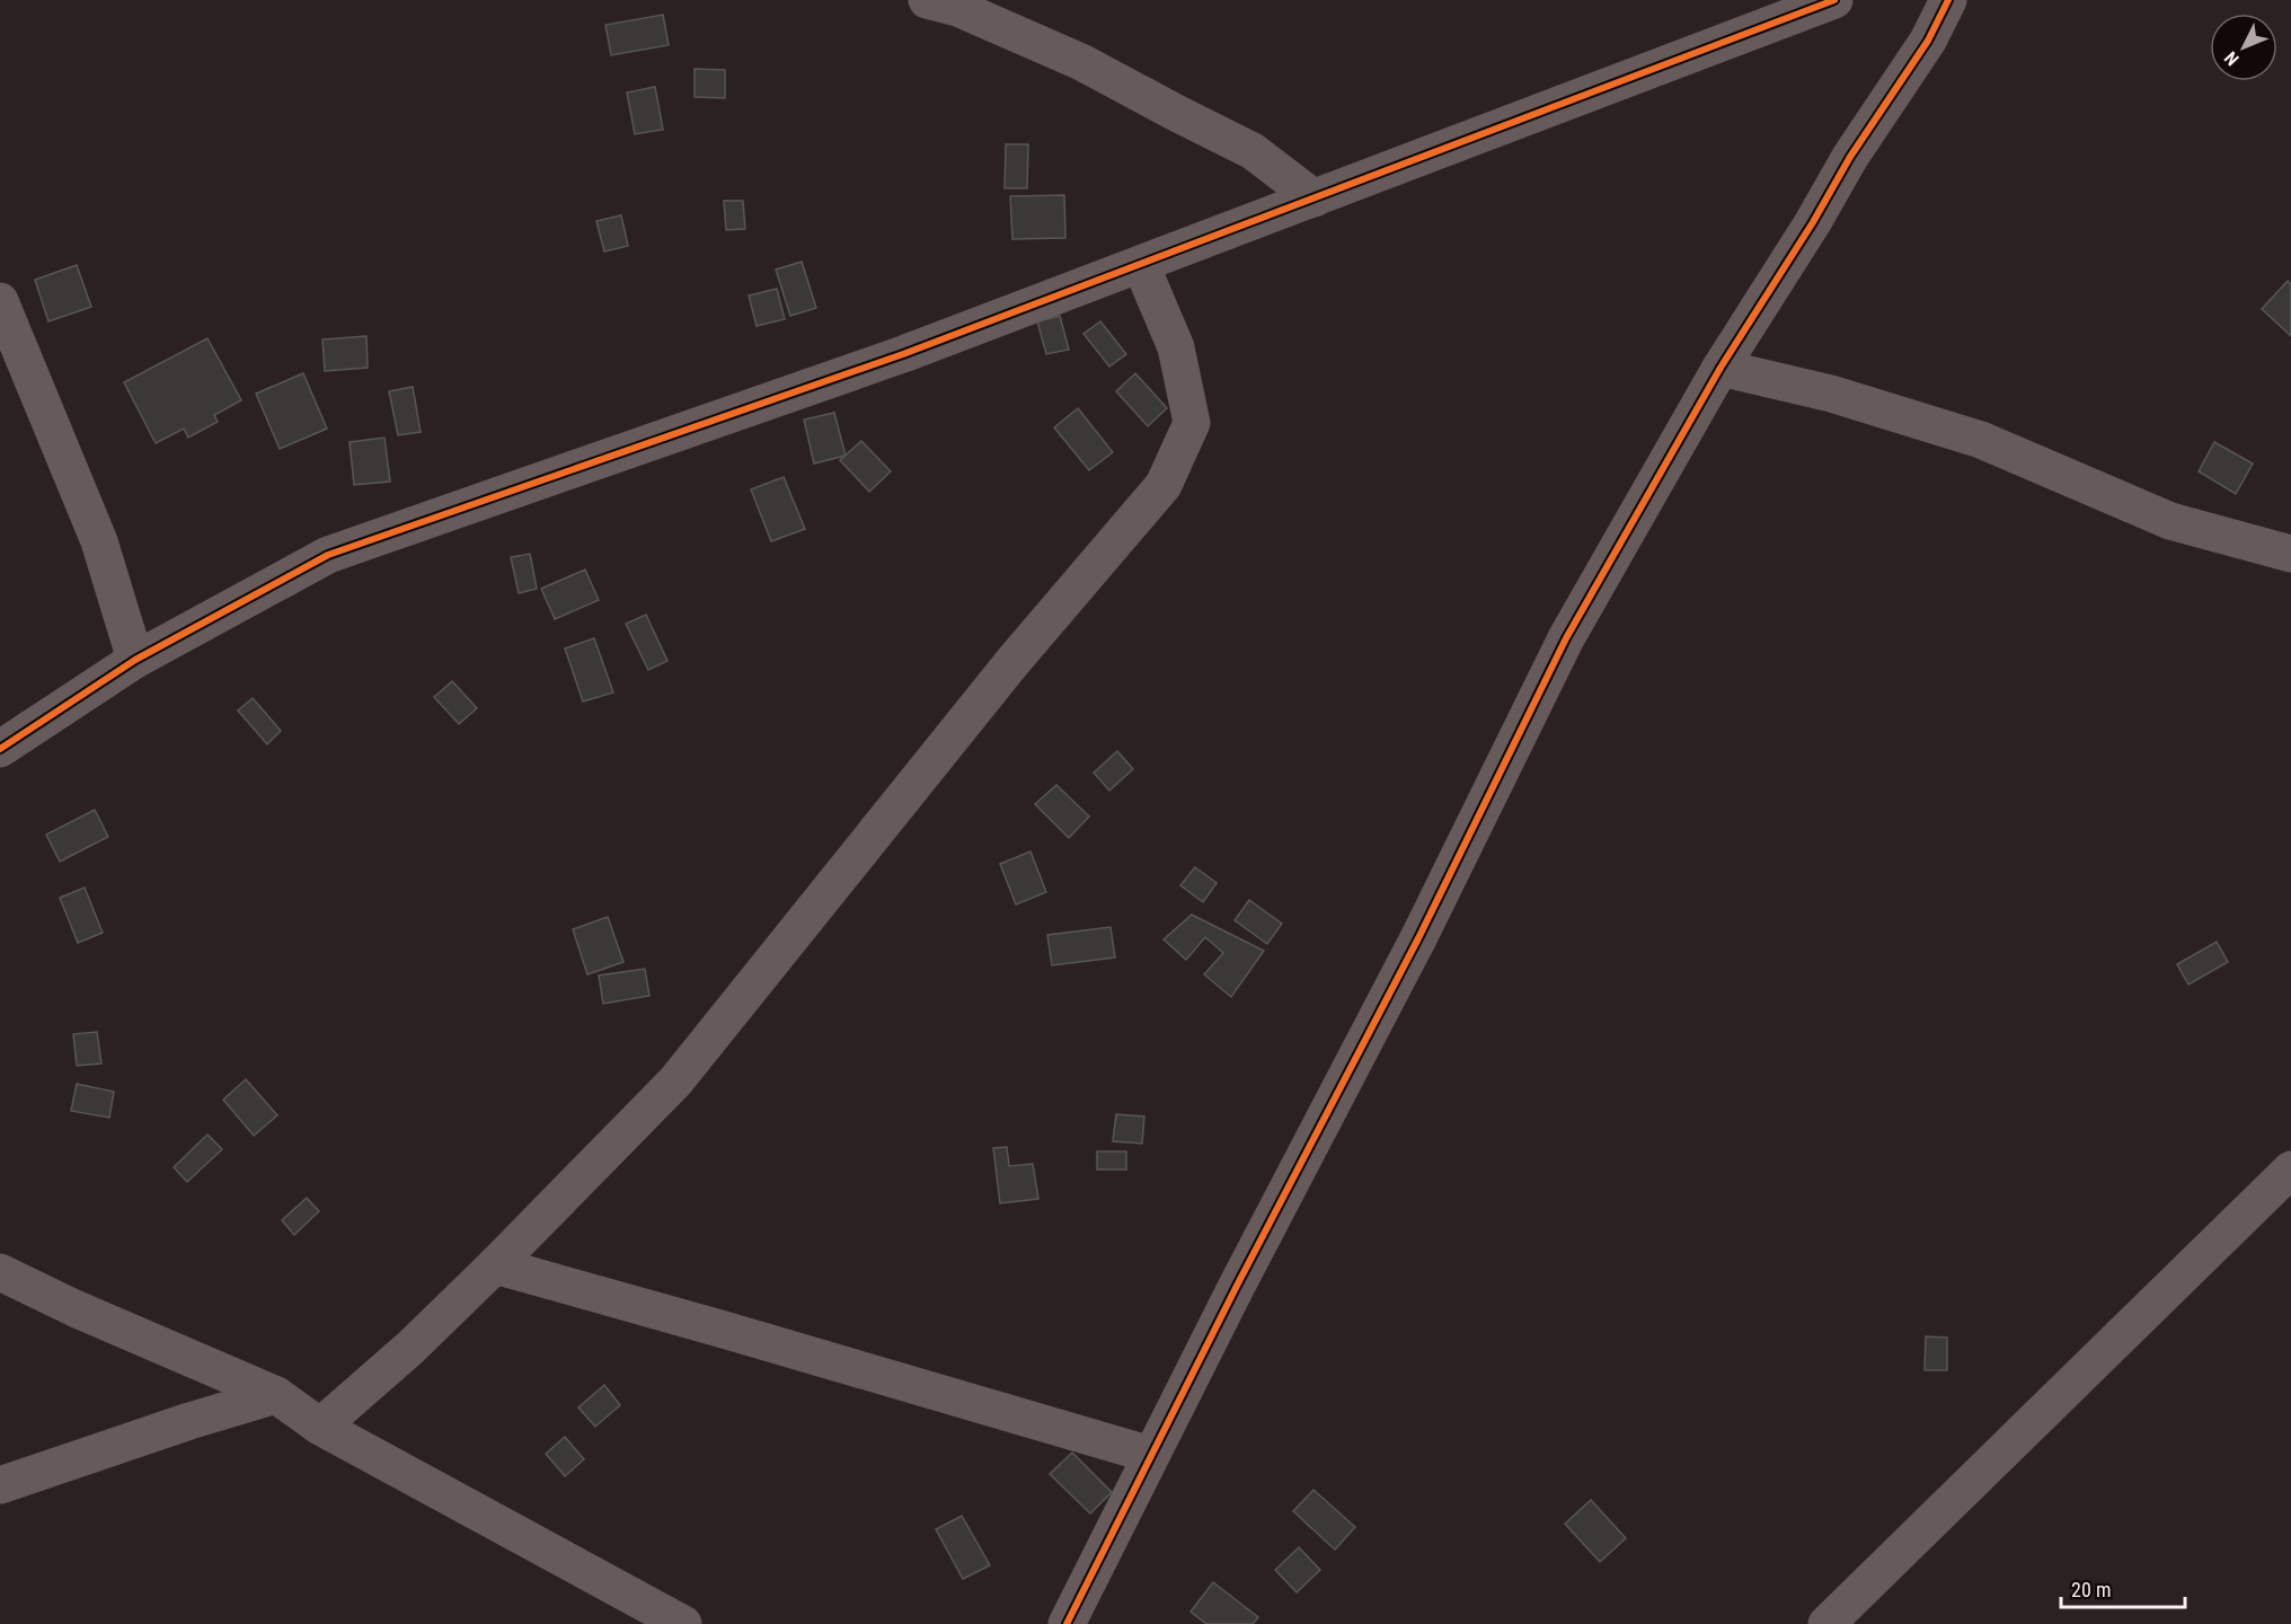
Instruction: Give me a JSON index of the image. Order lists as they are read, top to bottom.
{
  "scale_bar": "20 m",
  "north": "bottom left"
}
